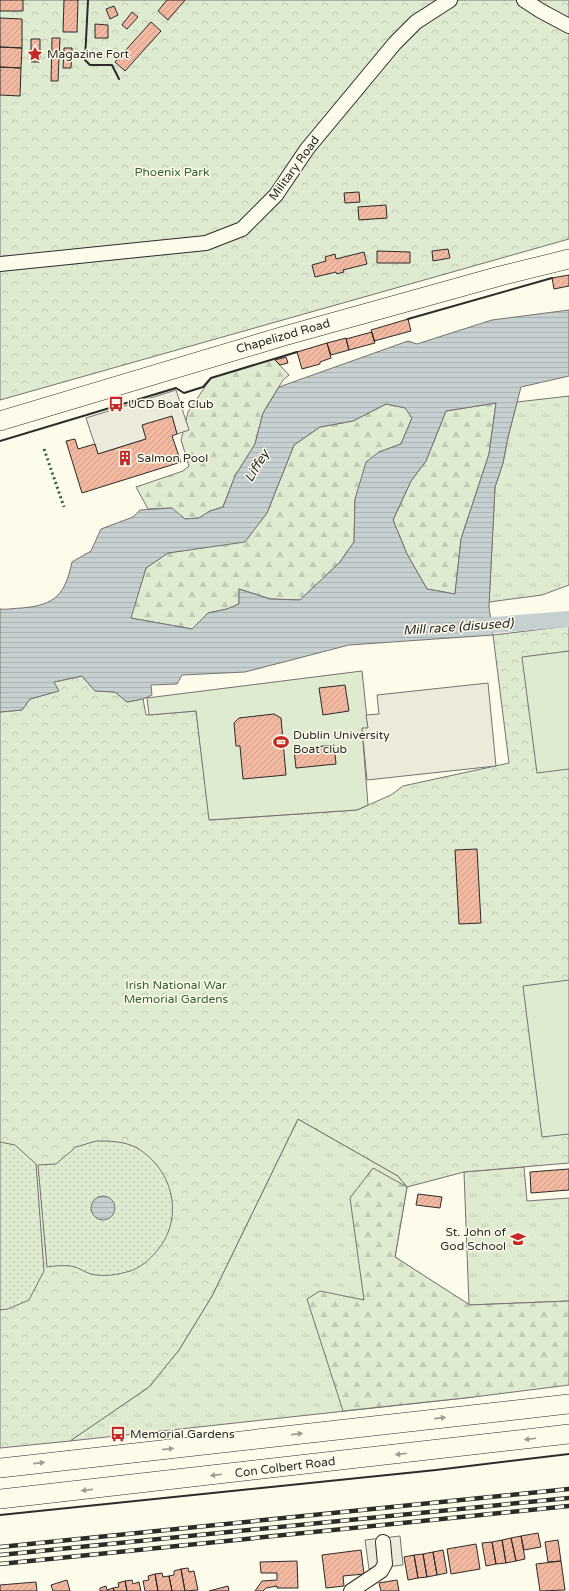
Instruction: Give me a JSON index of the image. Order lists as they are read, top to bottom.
{
  "streets": {
    "main road": ["Chapelizod Road", "Con Colbert Road"],
    "street": ["Military Road"]
  },
  "water": ["Liffey", "Mill race (disused)"],
  "parks": ["Phoenix Park", "Irish National War Memorial Gardens"],
  "places": {
    "place": ["Magazine Fort"],
    "bus stop": ["UCD Boat Club", "Memorial Gardens"],
    "building": ["Salmon Pool"],
    "sports": ["Dublin University Boat club"],
    "school or university": ["St. John of God School"]
  }
}
